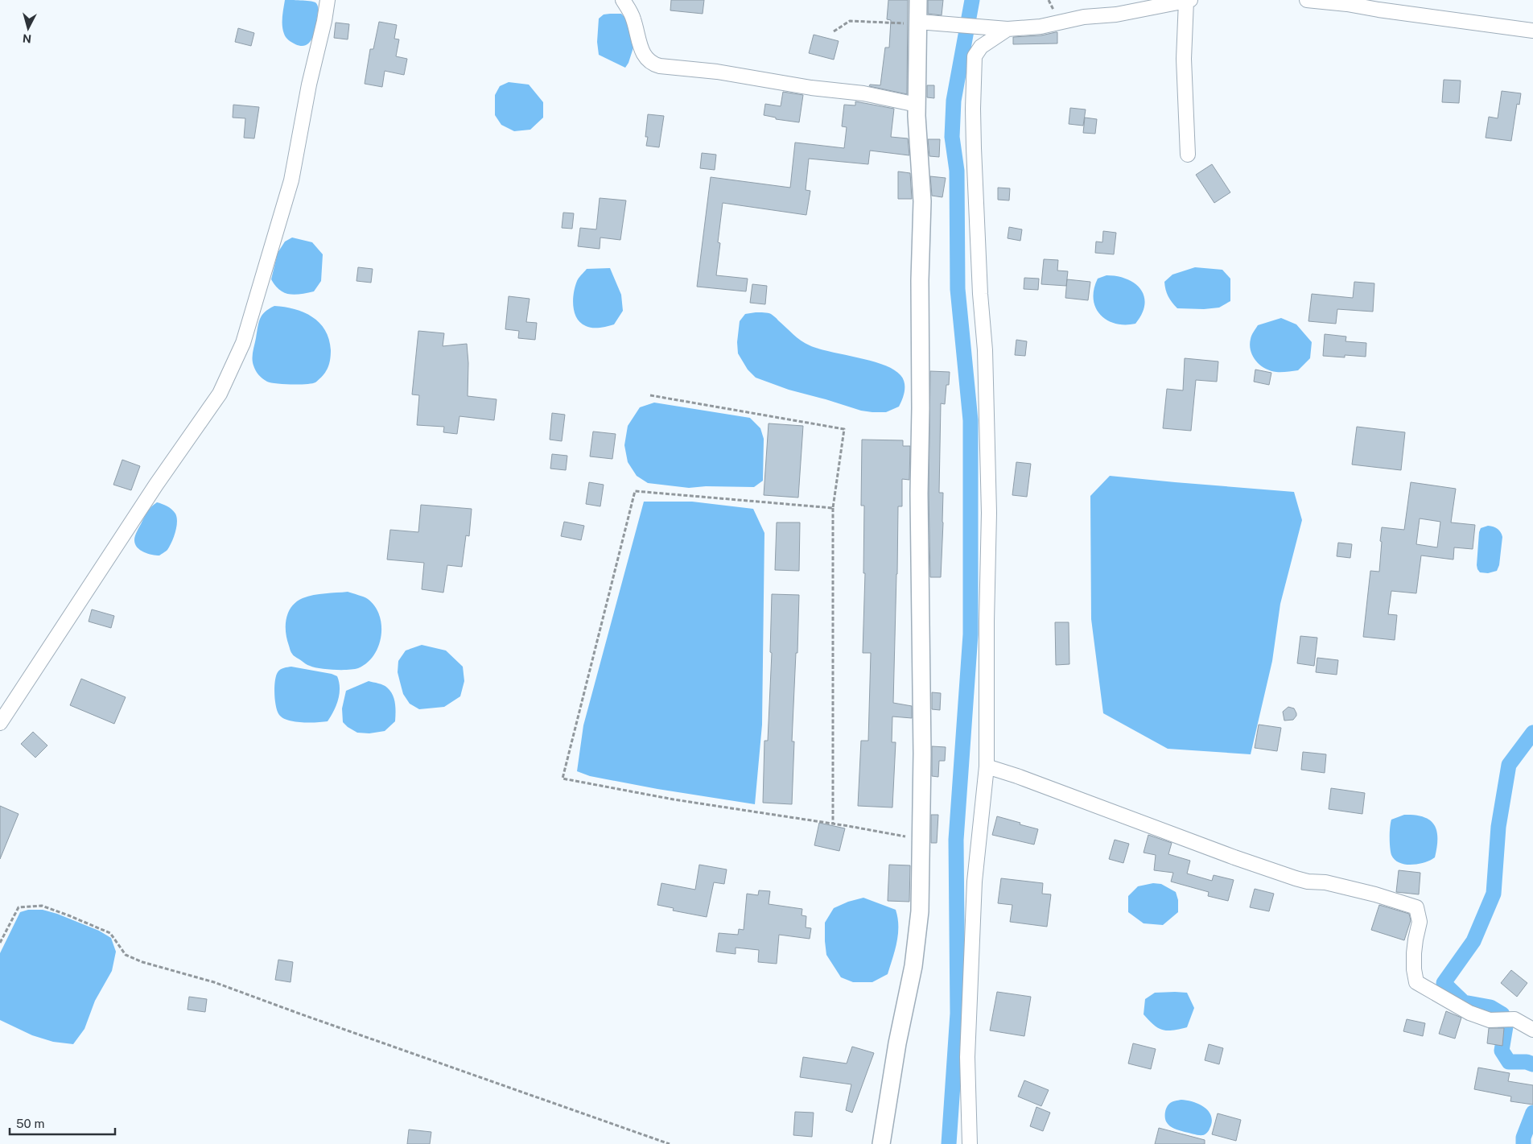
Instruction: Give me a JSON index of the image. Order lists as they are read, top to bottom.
{
  "scale_bar": "50 m",
  "north": "bottom"
}
